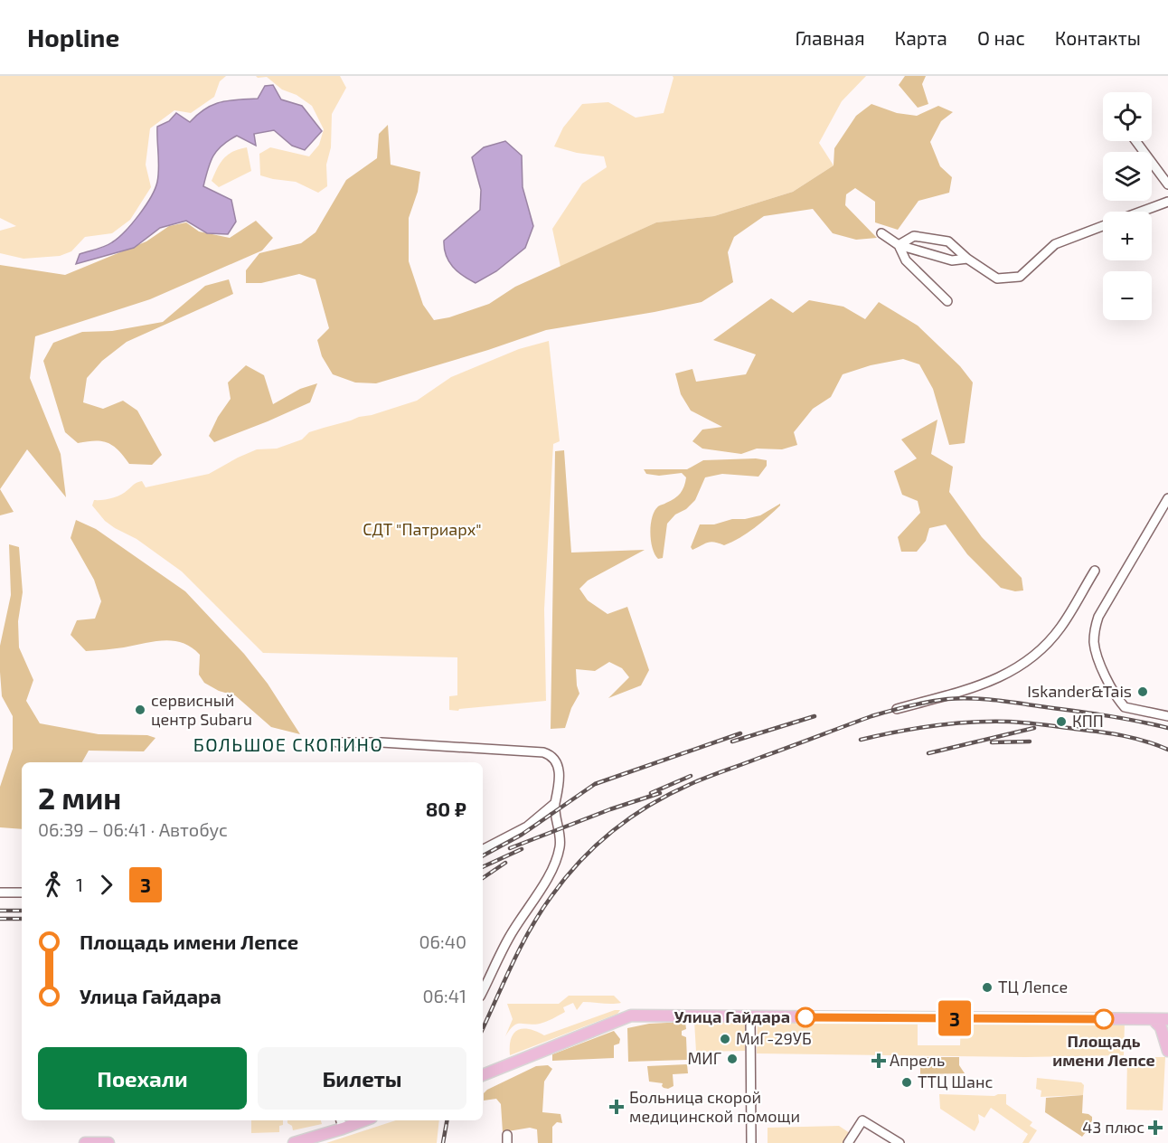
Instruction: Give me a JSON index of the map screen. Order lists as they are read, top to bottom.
{
  "districts": ["БОЛЬШОЕ СКОПИНО"],
  "parks": ["СДТ \"Патриарх\""],
  "places": {
    "other": [
      "Iskander&Tais",
      "сервисный центр Subaru",
      "КПП",
      "ТЦ Лепсе",
      "Улица Гайдара",
      "Площадь имени Лепсе",
      "МиГ-29УБ",
      "МИГ",
      "ТТЦ Шанс"
    ],
    "health": ["Апрель", "Больница скорой медицинской помощи", "43 плюс"]
  },
  "lines": ["bus line 3"],
  "page": {
    "header": "Hopline",
    "nav": [
      "Главная",
      "Карта",
      "О нас",
      "Контакты"
    ],
    "on_map": "3",
    "map_buttons": ["+", "−"],
    "heading": ["2 мин", "06:39 – 06:41 · Автобус", "80 ₽"],
    "legs": ["1", "3"],
    "list": [
      {
        "name": "Площадь имени Лепсе",
        "value": "06:40"
      },
      {
        "name": "Улица Гайдара",
        "value": "06:41"
      }
    ],
    "buttons": ["Поехали", "Билеты"]
  }
}
